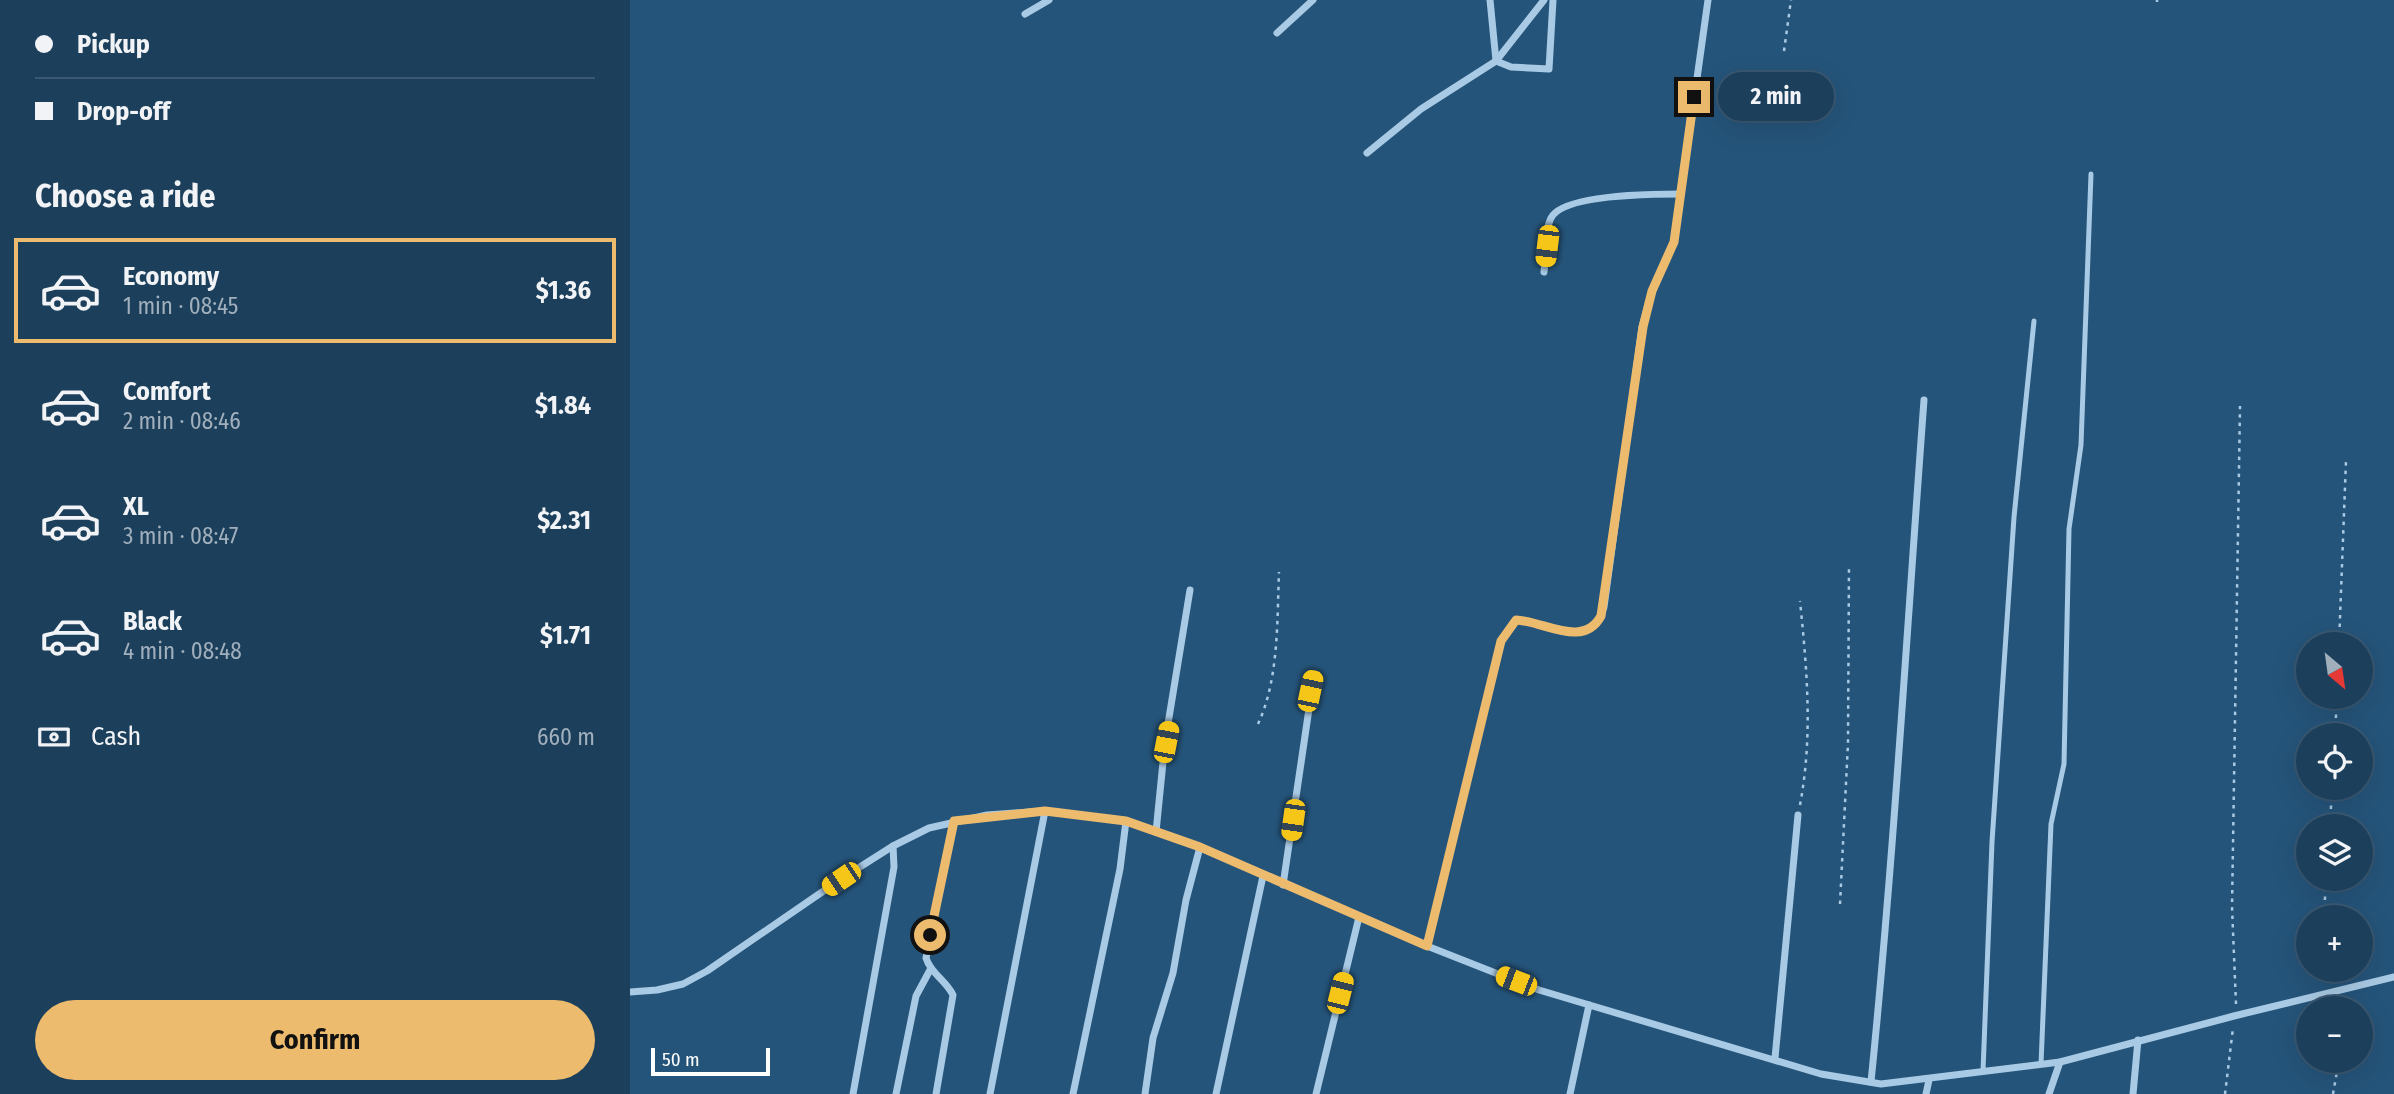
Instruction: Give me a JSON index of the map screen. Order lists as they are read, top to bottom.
{
  "scale_bar": "50 m",
  "north": "bottom right",
  "page": {
    "banner": ["Pickup", "Drop-off"],
    "bubble": "2 min",
    "heading": "Choose a ride",
    "list": [
      {
        "name": "Economy",
        "note": "1 min · 08:45",
        "value": "$1.36"
      },
      {
        "name": "Comfort",
        "note": "2 min · 08:46",
        "value": "$1.84"
      },
      {
        "name": "XL",
        "note": "3 min · 08:47",
        "value": "$2.31"
      },
      {
        "name": "Black",
        "note": "4 min · 08:48",
        "value": "$1.71"
      }
    ],
    "map_buttons": ["+", "−"],
    "pay": ["Cash", "660 m"],
    "buttons": "Confirm",
    "scale": "50 m"
  }
}
